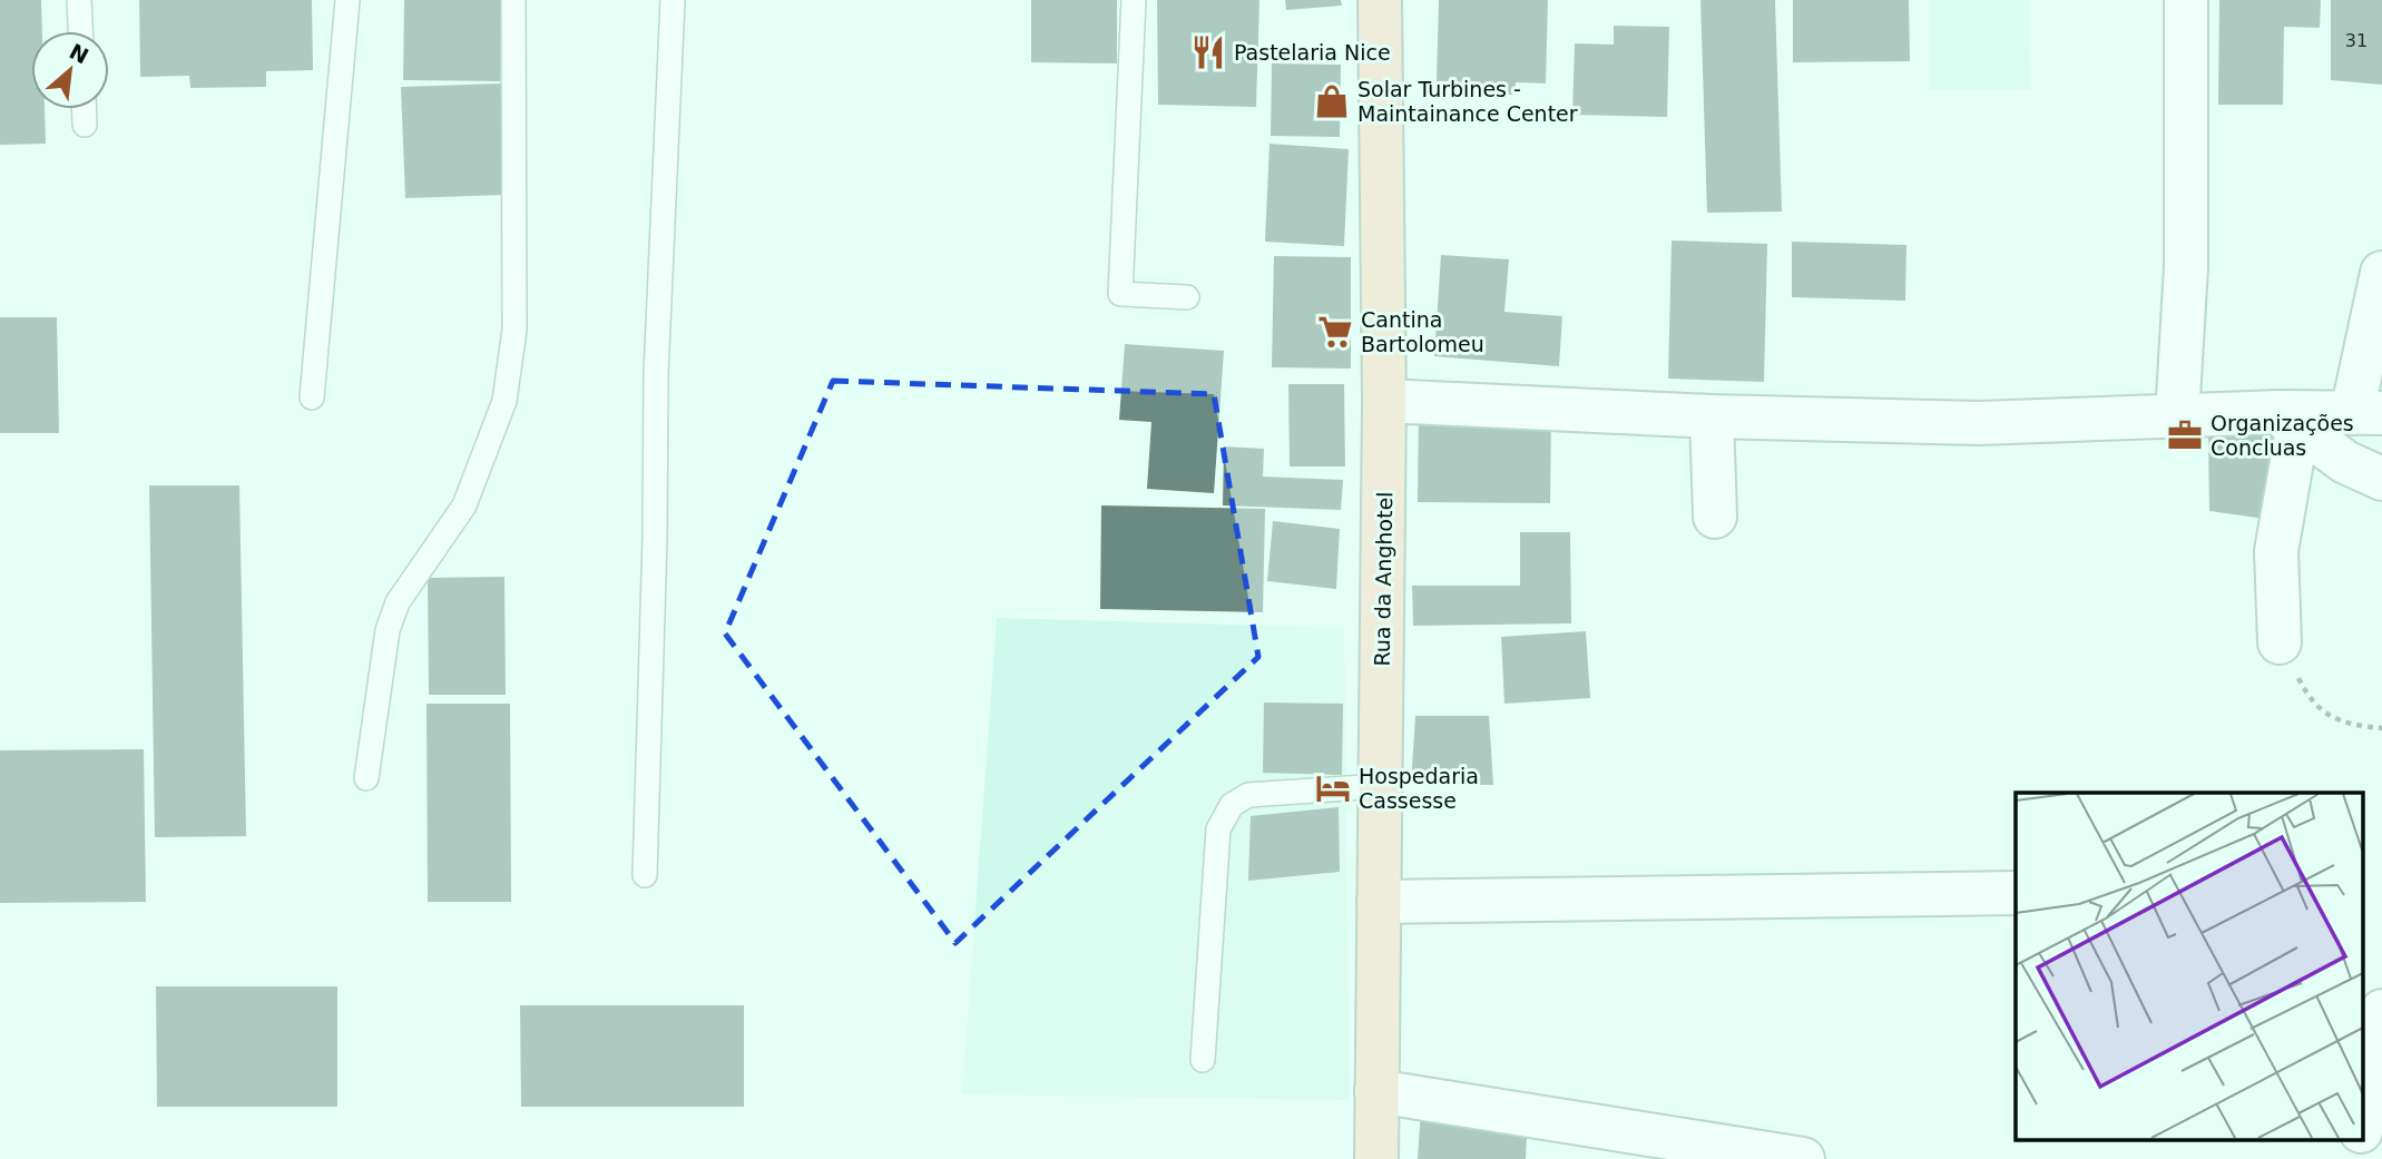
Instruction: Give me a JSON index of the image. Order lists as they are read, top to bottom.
{
  "streets": {
    "main road": ["Rua da Anghotel"]
  },
  "places": {
    "restaurant": ["Pastelaria Nice"],
    "shop": ["Solar Turbines - Maintainance Center"],
    "supermarket": ["Cantina Bartolomeu"],
    "office": ["Organizações Concluas"],
    "hotel": ["Hospedaria Cassesse"]
  },
  "house_numbers": ["31"],
  "north": "top right"
}
